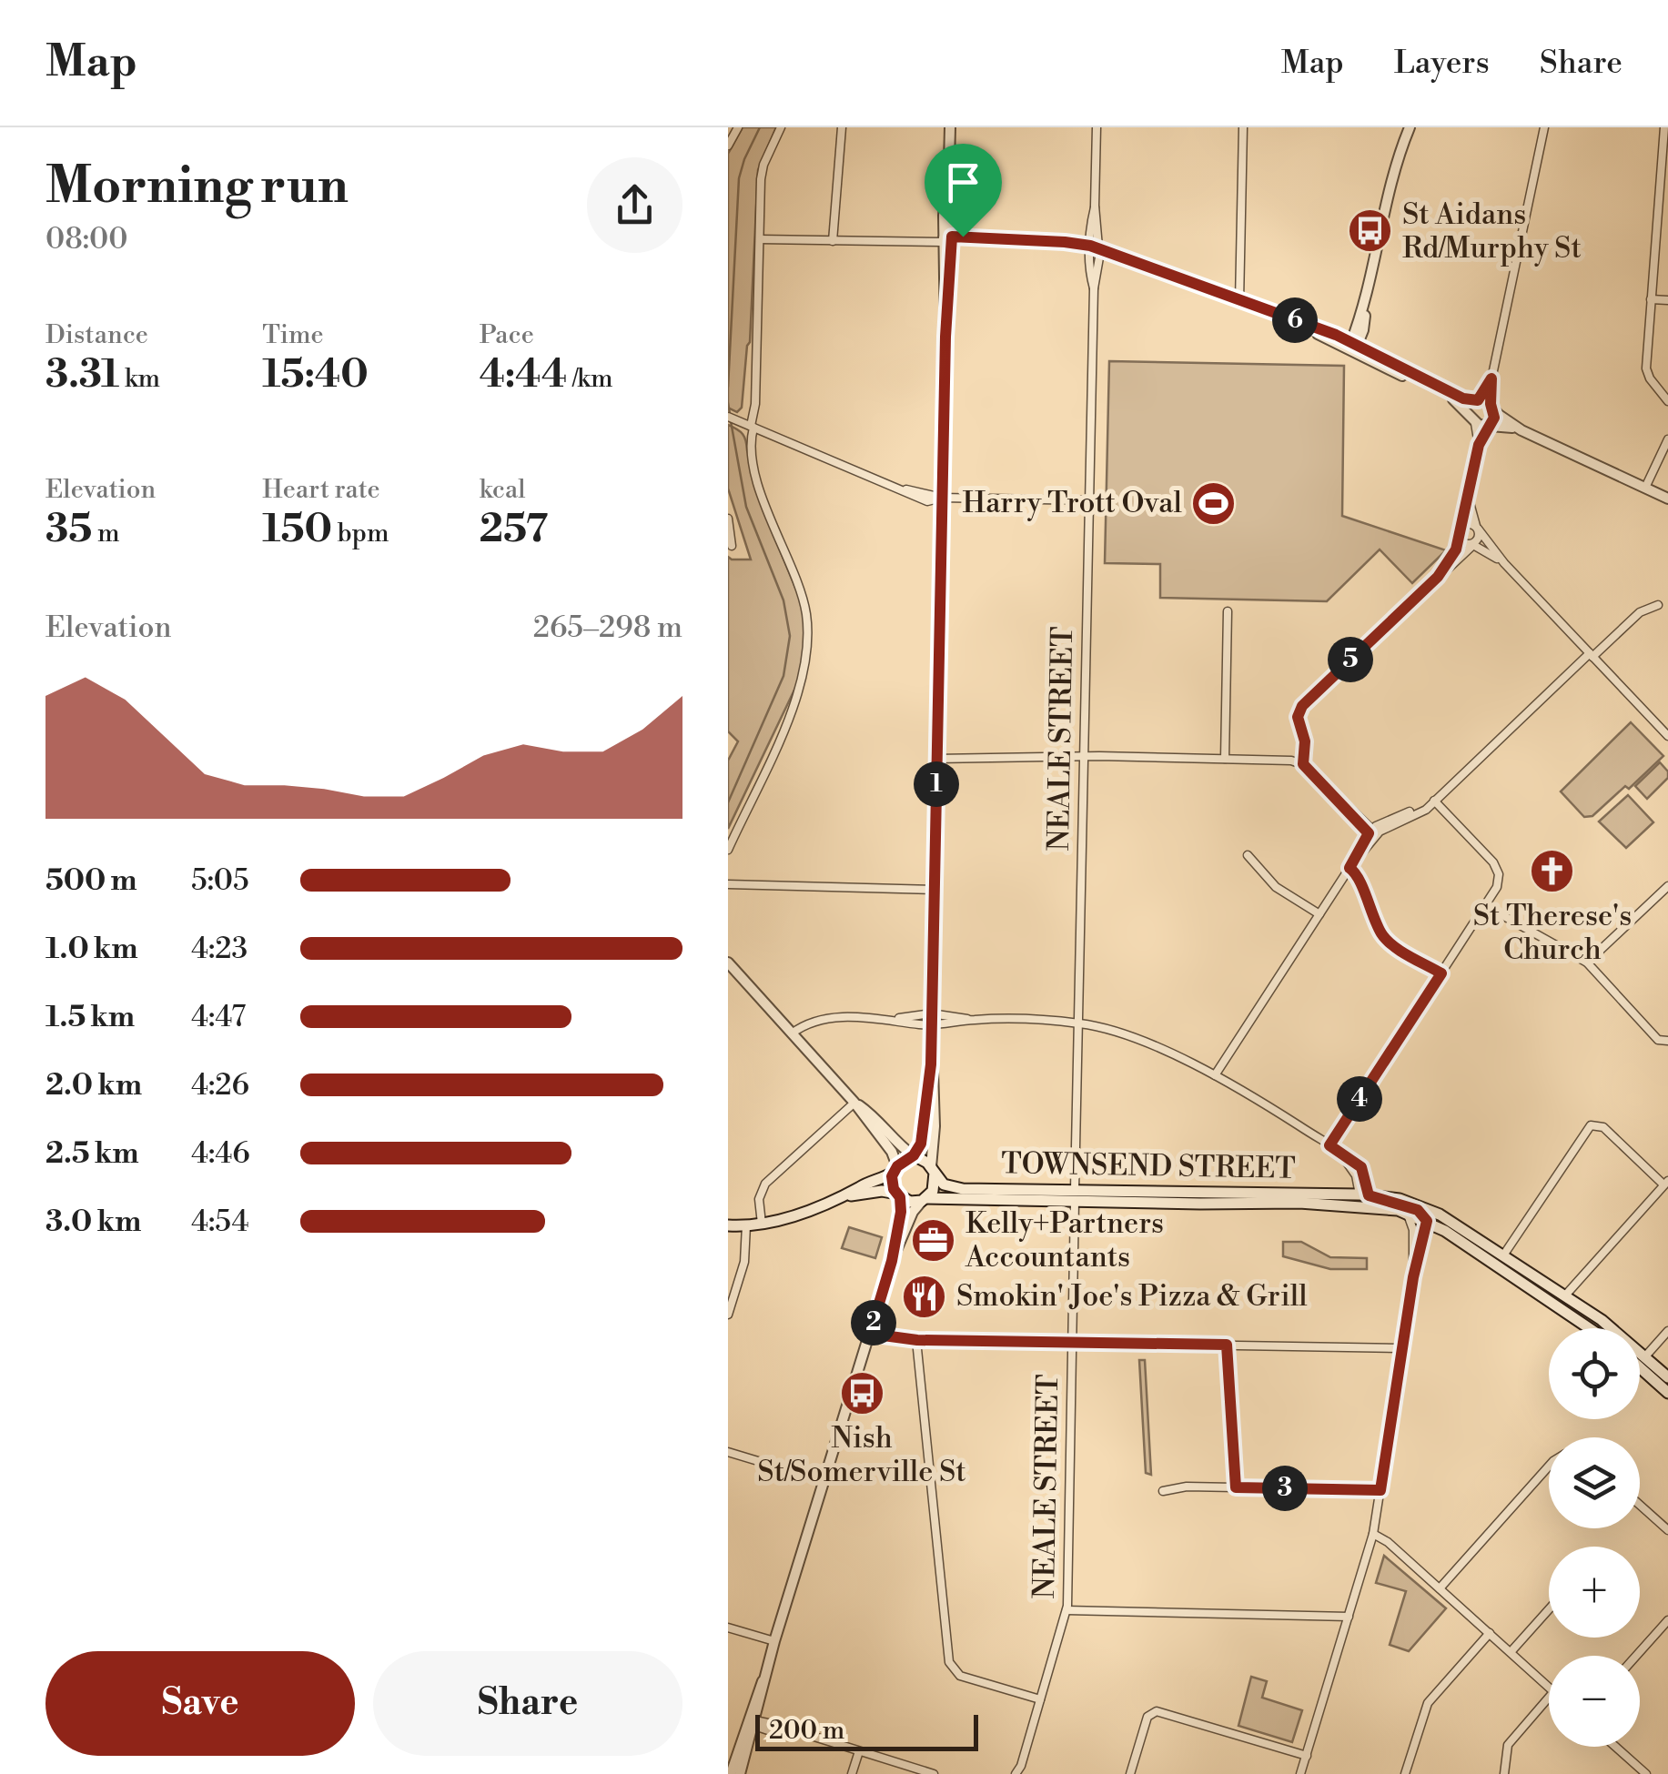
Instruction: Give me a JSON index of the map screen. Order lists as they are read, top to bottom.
{
  "streets": {
    "main road": ["TOWNSEND STREET"],
    "street": ["NEALE STREET"]
  },
  "crossings": [
    ["NEALE STREET", "TOWNSEND STREET"]
  ],
  "places": {
    "bus stop": ["St Aidans Rd/Murphy St", "Nish St/Somerville St"],
    "sports": ["Harry Trott Oval"],
    "church": ["St Therese's Church"],
    "office": ["Kelly+Partners Accountants"],
    "restaurant": ["Smokin' Joe's Pizza & Grill"]
  },
  "scale_bar": "200 m",
  "page": {
    "header": "Map",
    "nav": ["Map", "Layers", "Share"],
    "heading": ["Morning run", "08:00"],
    "stats": [
      ["Distance", "3.31 km"],
      ["Time", "15:40"],
      ["Pace", "4:44 /km"],
      ["Elevation", "35 m"],
      ["Heart rate", "150 bpm"],
      ["kcal", "257"]
    ],
    "pins": [
      "6",
      "5",
      "1",
      "4",
      "2",
      "3"
    ],
    "chart": ["Elevation", "265–298 m"],
    "list": [
      {
        "name": "500 m",
        "note": "5:05"
      },
      {
        "name": "1.0 km",
        "note": "4:23"
      },
      {
        "name": "1.5 km",
        "note": "4:47"
      },
      {
        "name": "2.0 km",
        "note": "4:26"
      },
      {
        "name": "2.5 km",
        "note": "4:46"
      },
      {
        "name": "3.0 km",
        "note": "4:54"
      }
    ],
    "map_buttons": ["+", "−"],
    "buttons": ["Save", "Share"],
    "scale": "200 m"
  }
}
